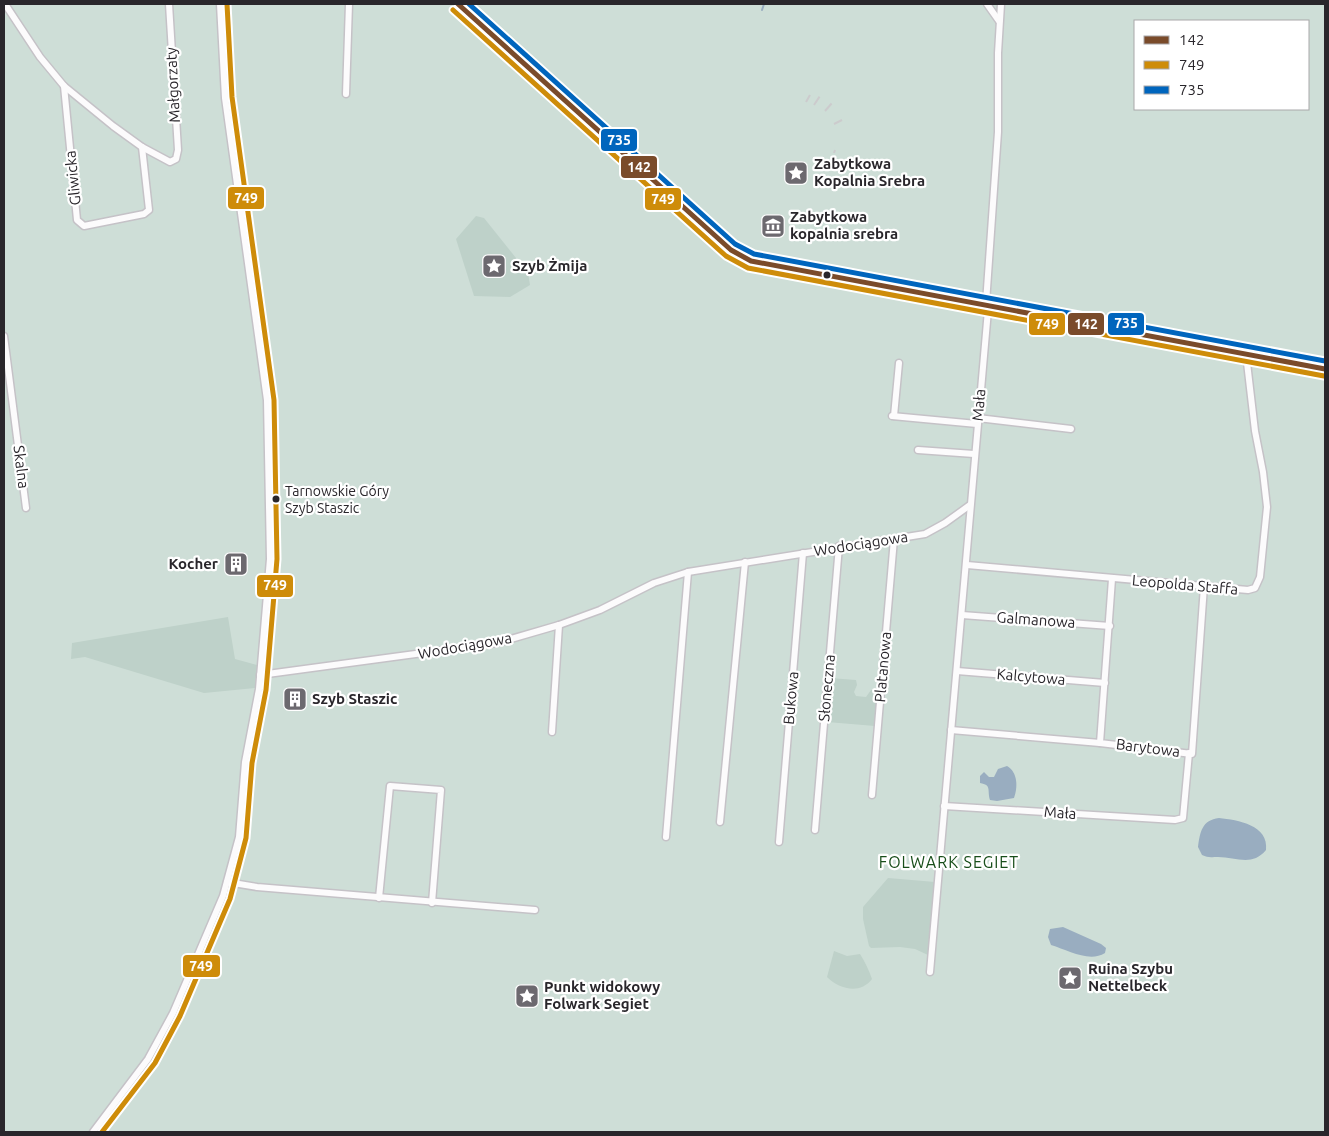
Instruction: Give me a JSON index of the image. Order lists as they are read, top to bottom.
{
  "streets": {
    "street": [
      "Małgorzaty",
      "Gliwicka",
      "Mała",
      "Skalna",
      "Wodociągowa",
      "Leopolda Staffa",
      "Galmanowa",
      "Platanowa",
      "Kalcytowa",
      "Słoneczna",
      "Bukowa",
      "Barytowa"
    ]
  },
  "crossings": [
    ["Małgorzaty", "Gliwicka"],
    ["Mała", "Wodociągowa"],
    ["Mała", "Leopolda Staffa"],
    ["Mała", "Galmanowa"],
    ["Mała", "Kalcytowa"],
    ["Mała", "Barytowa"],
    ["Wodociągowa", "Platanowa"],
    ["Wodociągowa", "Słoneczna"],
    ["Wodociągowa", "Bukowa"],
    ["Leopolda Staffa", "Barytowa"],
    ["Galmanowa", "Barytowa"],
    ["Kalcytowa", "Barytowa"]
  ],
  "districts": ["FOLWARK SEGIET"],
  "places": {
    "place": [
      "Zabytkowa Kopalnia Srebra",
      "Szyb Żmija",
      "Ruina Szybu Nettelbeck",
      "Punkt widokowy Folwark Segiet"
    ],
    "museum": ["Zabytkowa kopalnia srebra"],
    "other": ["Tarnowskie Góry Szyb Staszic"],
    "building": ["Kocher", "Szyb Staszic"]
  },
  "lines": ["transit line 142", "transit line 749", "transit line 735"],
  "legend": ["142", "749", "735"]
}
